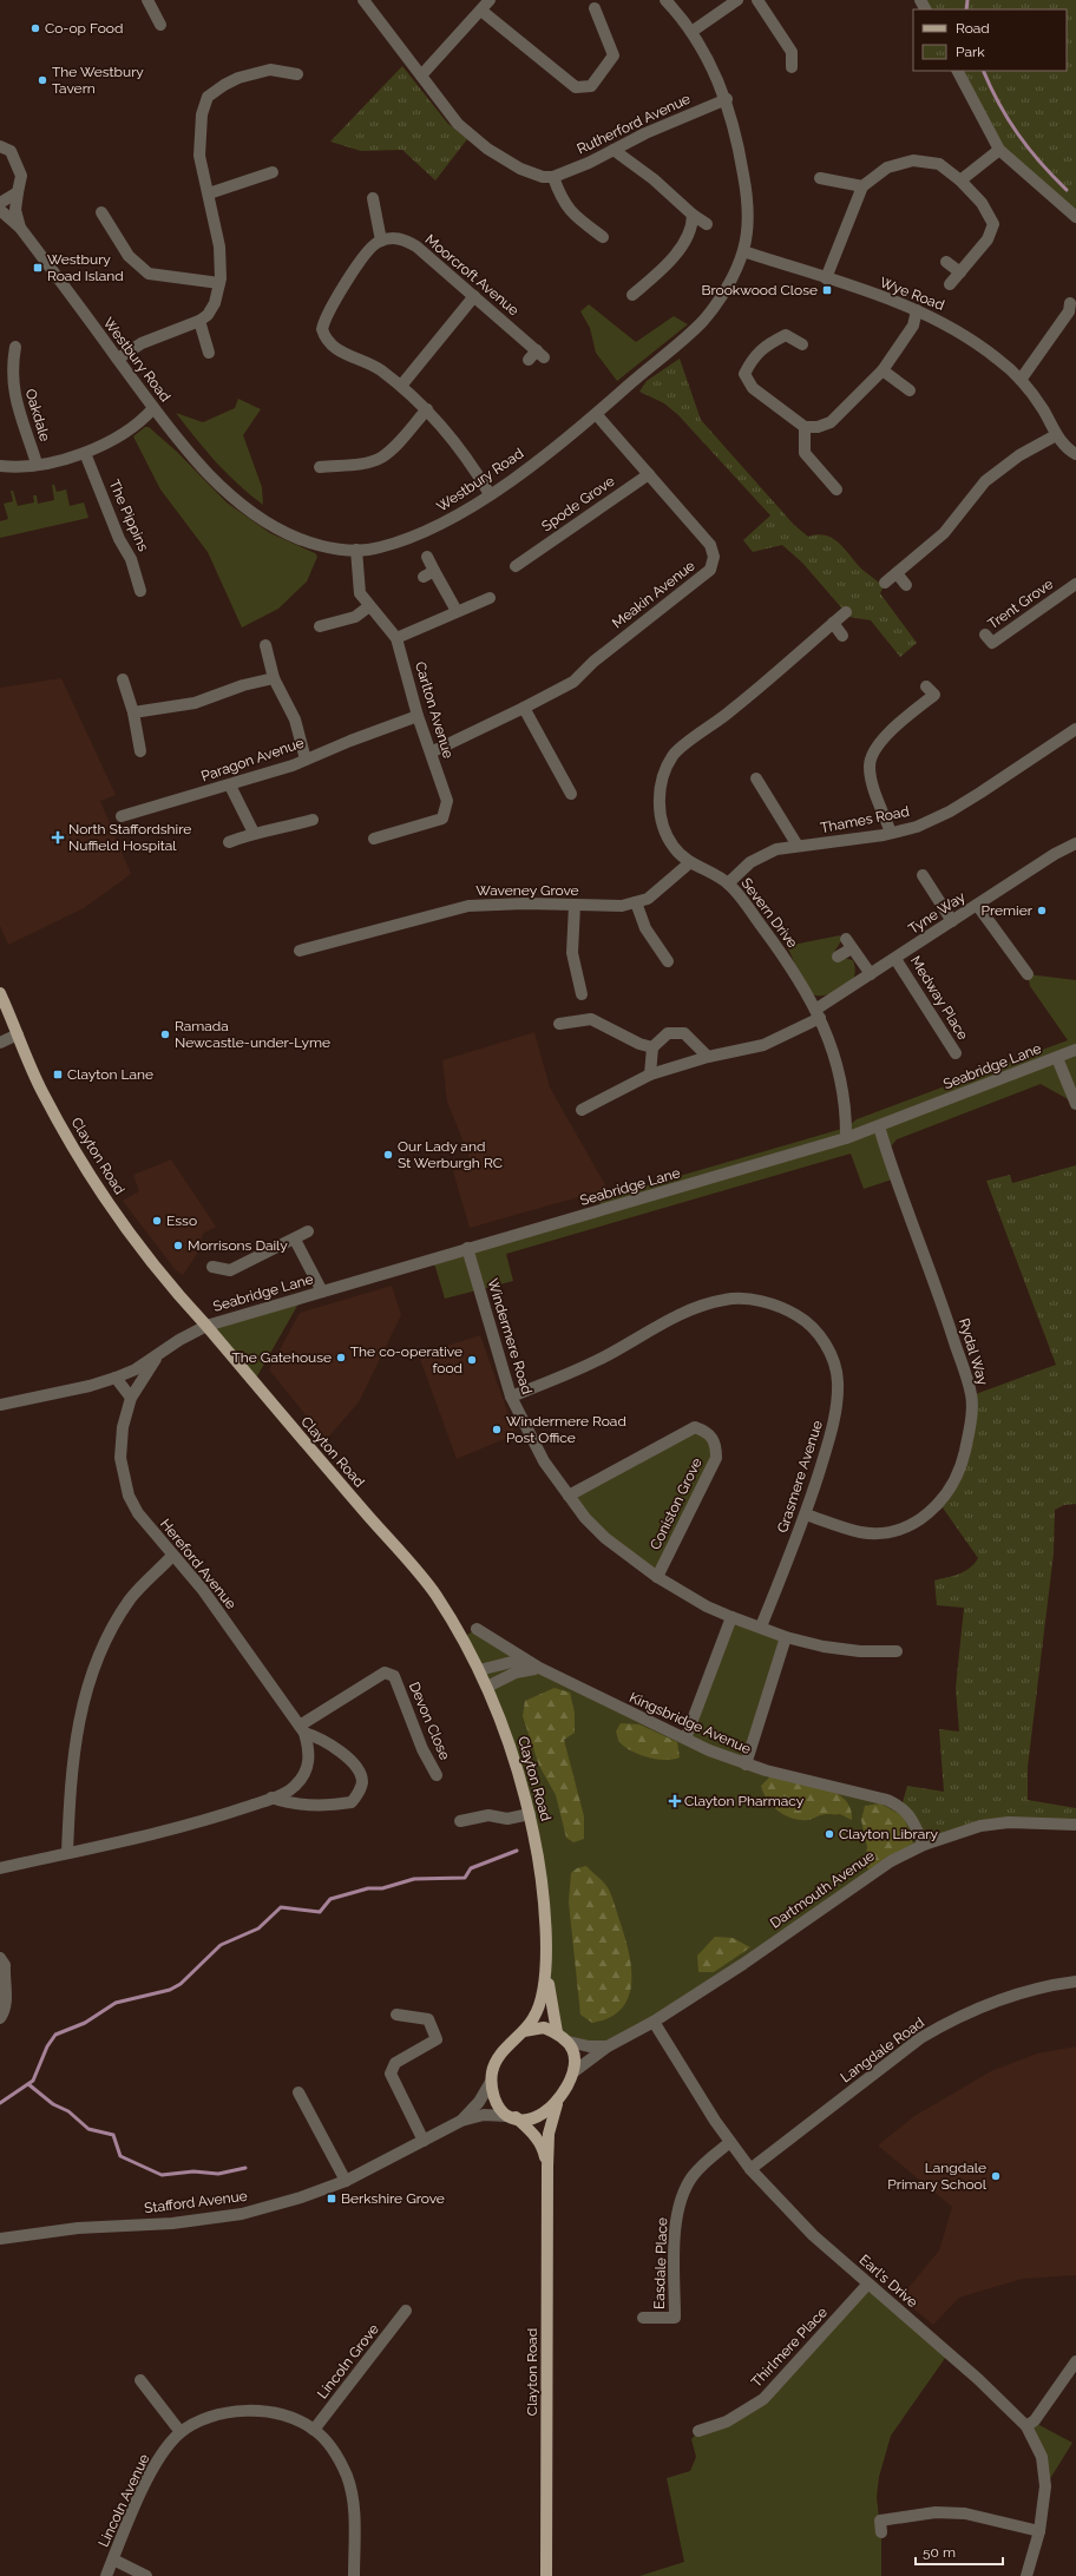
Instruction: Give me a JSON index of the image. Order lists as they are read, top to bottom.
{
  "streets": {
    "main road": ["Clayton Road"],
    "street": [
      "Rutherford Avenue",
      "Moorcroft Avenue",
      "Wye Road",
      "Westbury Road",
      "Oakdale",
      "Spode Grove",
      "The Pippins",
      "Meakin Avenue",
      "Trent Grove",
      "Carlton Avenue",
      "Paragon Avenue",
      "Thames Road",
      "Waveney Grove",
      "Severn Drive",
      "Tyne Way",
      "Medway Place",
      "Seabridge Lane",
      "Windermere Road",
      "Rydal Way",
      "Grasmere Avenue",
      "Coniston Grove",
      "Hereford Avenue",
      "Devon Close",
      "Kingsbridge Avenue",
      "Dartmouth Avenue",
      "Langdale Road",
      "Stafford Avenue",
      "Easdale Place",
      "Earl's Drive",
      "Thirlmere Place",
      "Lincoln Grove",
      "Lincoln Avenue"
    ]
  },
  "crossings": [
    ["Rutherford Avenue", "Westbury Road"],
    ["Wye Road", "Westbury Road"],
    ["Westbury Road", "Meakin Avenue"],
    ["Westbury Road", "Carlton Avenue"],
    ["Spode Grove", "Meakin Avenue"],
    ["Meakin Avenue", "Carlton Avenue"],
    ["Carlton Avenue", "Paragon Avenue"],
    ["Thames Road", "Severn Drive"],
    ["Waveney Grove", "Severn Drive"],
    ["Severn Drive", "Tyne Way"],
    ["Severn Drive", "Seabridge Lane"],
    ["Tyne Way", "Medway Place"],
    ["Seabridge Lane", "Clayton Road"],
    ["Seabridge Lane", "Windermere Road"],
    ["Seabridge Lane", "Rydal Way"],
    ["Seabridge Lane", "Hereford Avenue"],
    ["Clayton Road", "Kingsbridge Avenue"],
    ["Clayton Road", "Dartmouth Avenue"],
    ["Clayton Road", "Stafford Avenue"],
    ["Windermere Road", "Grasmere Avenue"],
    ["Windermere Road", "Coniston Grove"],
    ["Rydal Way", "Grasmere Avenue"],
    ["Hereford Avenue", "Devon Close"],
    ["Kingsbridge Avenue", "Dartmouth Avenue"],
    ["Dartmouth Avenue", "Stafford Avenue"],
    ["Dartmouth Avenue", "Earl's Drive"],
    ["Langdale Road", "Earl's Drive"],
    ["Easdale Place", "Earl's Drive"],
    ["Earl's Drive", "Thirlmere Place"],
    ["Lincoln Grove", "Lincoln Avenue"]
  ],
  "places": {
    "other": [
      "Co-op Food",
      "The Westbury Tavern",
      "Premier",
      "Ramada Newcastle-under-Lyme",
      "Our Lady and St Werburgh RC",
      "Esso",
      "Morrisons Daily",
      "The Gatehouse",
      "The co-operative food",
      "Windermere Road Post Office",
      "Clayton Library",
      "Langdale Primary School"
    ],
    "transit": [
      "Westbury Road Island",
      "Brookwood Close",
      "Clayton Lane",
      "Berkshire Grove"
    ],
    "health": ["North Staffordshire Nuffield Hospital", "Clayton Pharmacy"]
  },
  "legend": ["Road", "Park"],
  "scale_bar": "50 m"
}
